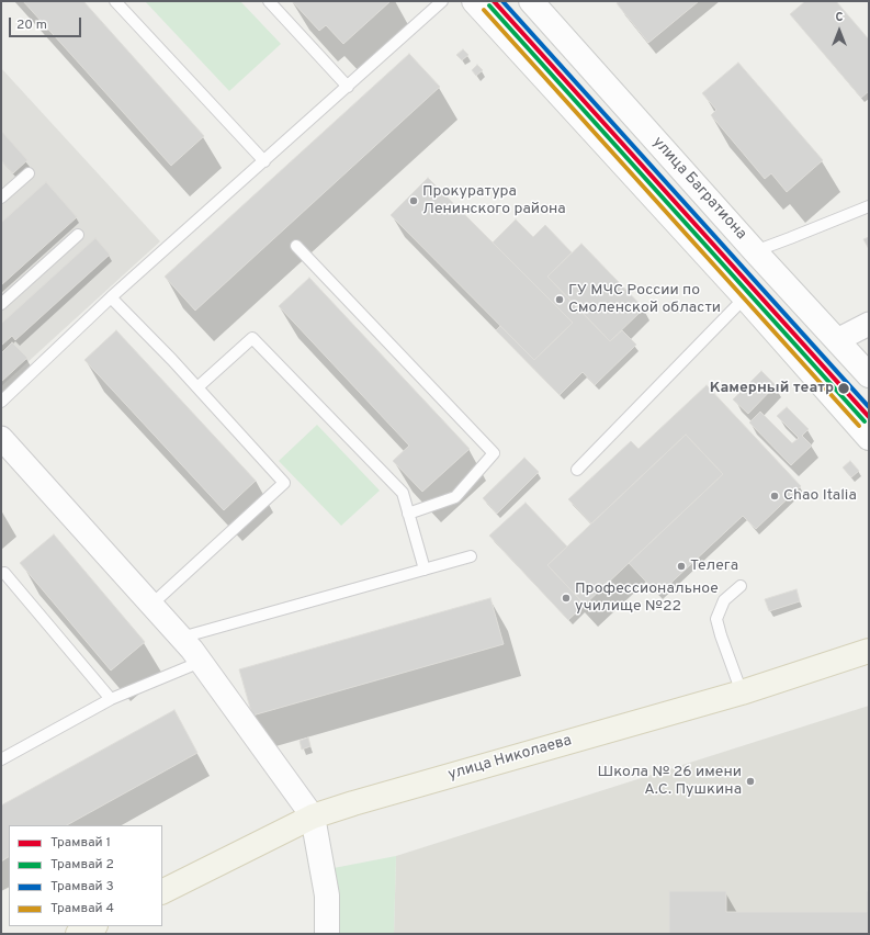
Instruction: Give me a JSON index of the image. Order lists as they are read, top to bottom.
{
  "streets": {
    "main road": ["улица Багратиона", "улица Николаева"]
  },
  "places": [
    "Прокуратура Ленинского района",
    "ГУ МЧС России по Смоленской области",
    "Камерный театр",
    "Chao Italia",
    "Телега",
    "Профессиональное училище №22",
    "Школа № 26 имени А.С. Пушкина"
  ],
  "lines": [
    "tram line 1",
    "tram line 3",
    "tram line 2",
    "tram line 4"
  ],
  "legend": [
    "Трамвай 1",
    "Трамвай 2",
    "Трамвай 3",
    "Трамвай 4"
  ],
  "scale_bar": "20 m",
  "north": "top"
}
